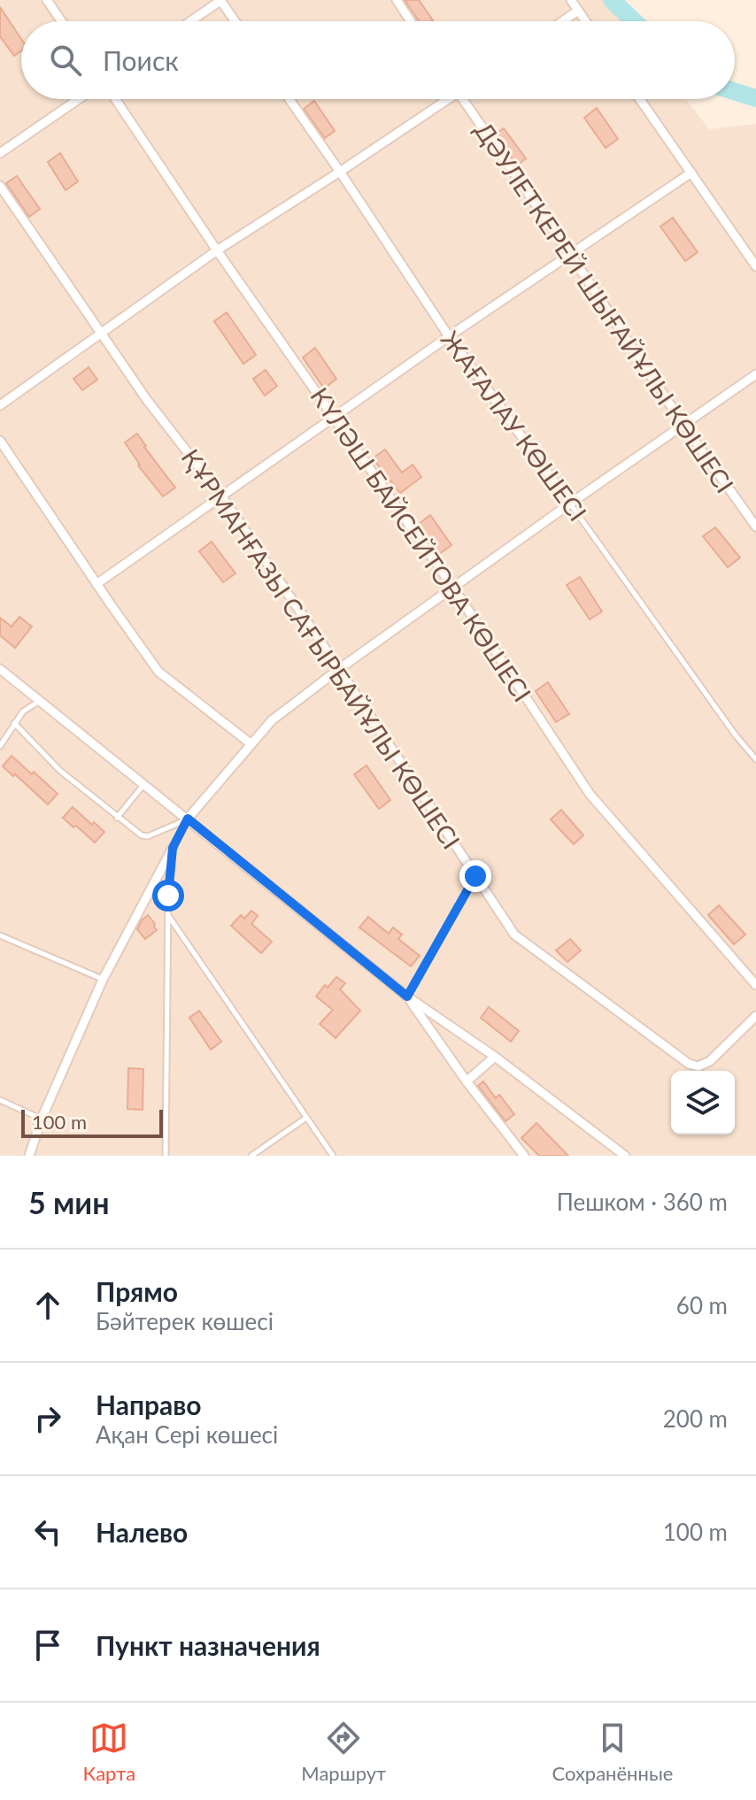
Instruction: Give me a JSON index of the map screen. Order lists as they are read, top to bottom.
{
  "streets": {
    "street": [
      "ДӘУЛЕТКЕРЕЙ ШЫҒАЙҰЛЫ КӨШЕСІ",
      "ЖАҒАЛАУ КӨШЕСІ",
      "КҮЛӘШ БАЙСЕЙТОВА КӨШЕСІ",
      "ҚҰРМАНҒАЗЫ САҒЫРБАЙҰЛЫ КӨШЕСІ"
    ]
  },
  "scale_bar": "100 m",
  "page": {
    "search": "Поиск",
    "scale": "100 m",
    "heading": ["5 мин", "Пешком · 360 m"],
    "list": [
      ["Прямо", "Бәйтерек көшесі", "60 m"],
      ["Направо", "Ақан Сері көшесі", "200 m"],
      ["Налево", "100 m"],
      "Пункт назначения"
    ],
    "nav": ["Карта", "Маршрут", "Сохранённые"]
  }
}
